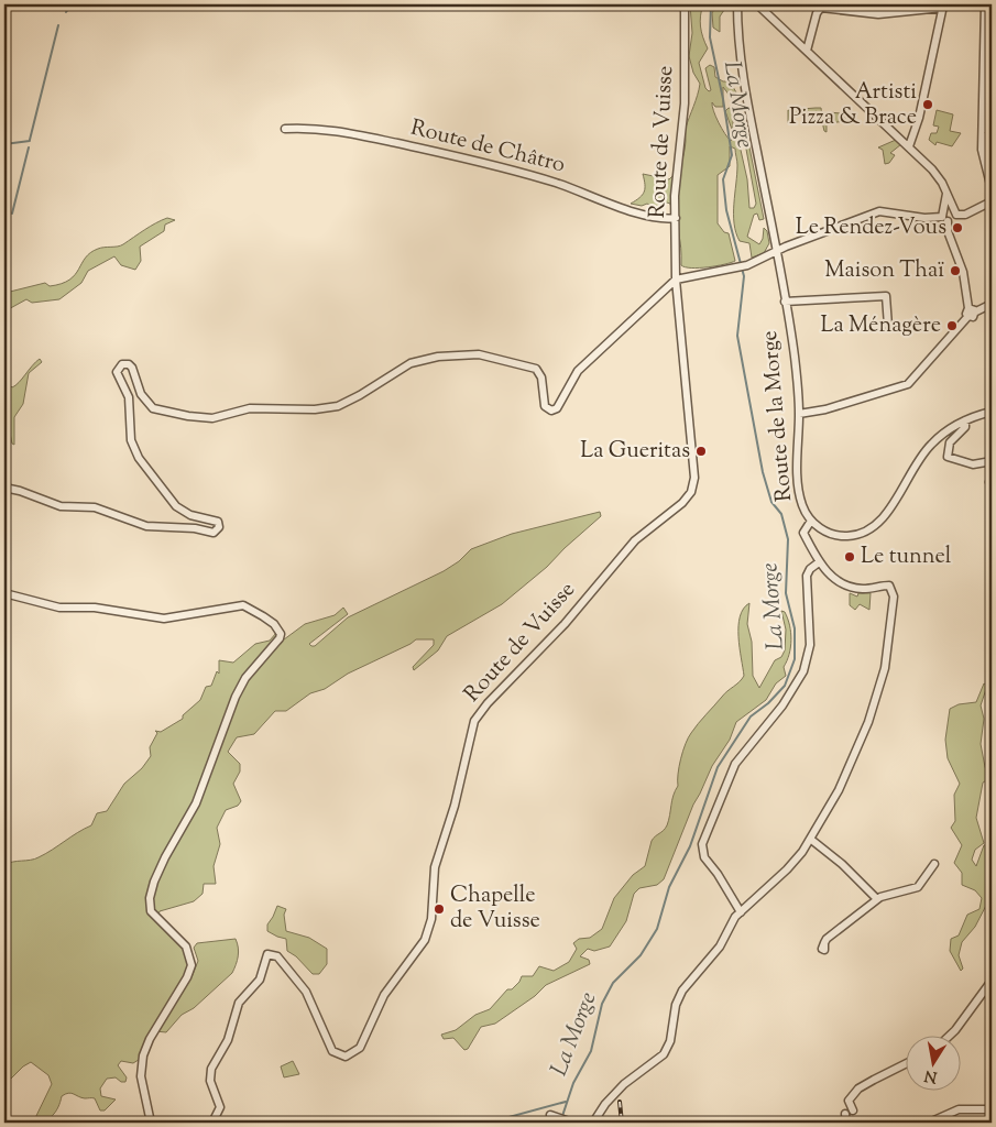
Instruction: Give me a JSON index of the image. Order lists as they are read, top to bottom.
{
  "streets": {
    "street": ["Route de Vuisse", "Route de Châtro", "Route de la Morge"]
  },
  "crossings": [
    ["Route de Vuisse", "Route de Châtro"]
  ],
  "water": ["La Morge"],
  "places": [
    "Artisti Pizza & Brace",
    "Le Rendez-Vous",
    "Maison Thaï",
    "La Ménagère",
    "La Gueritas",
    "Le tunnel",
    "Chapelle de Vuisse"
  ],
  "north": "bottom"
}
